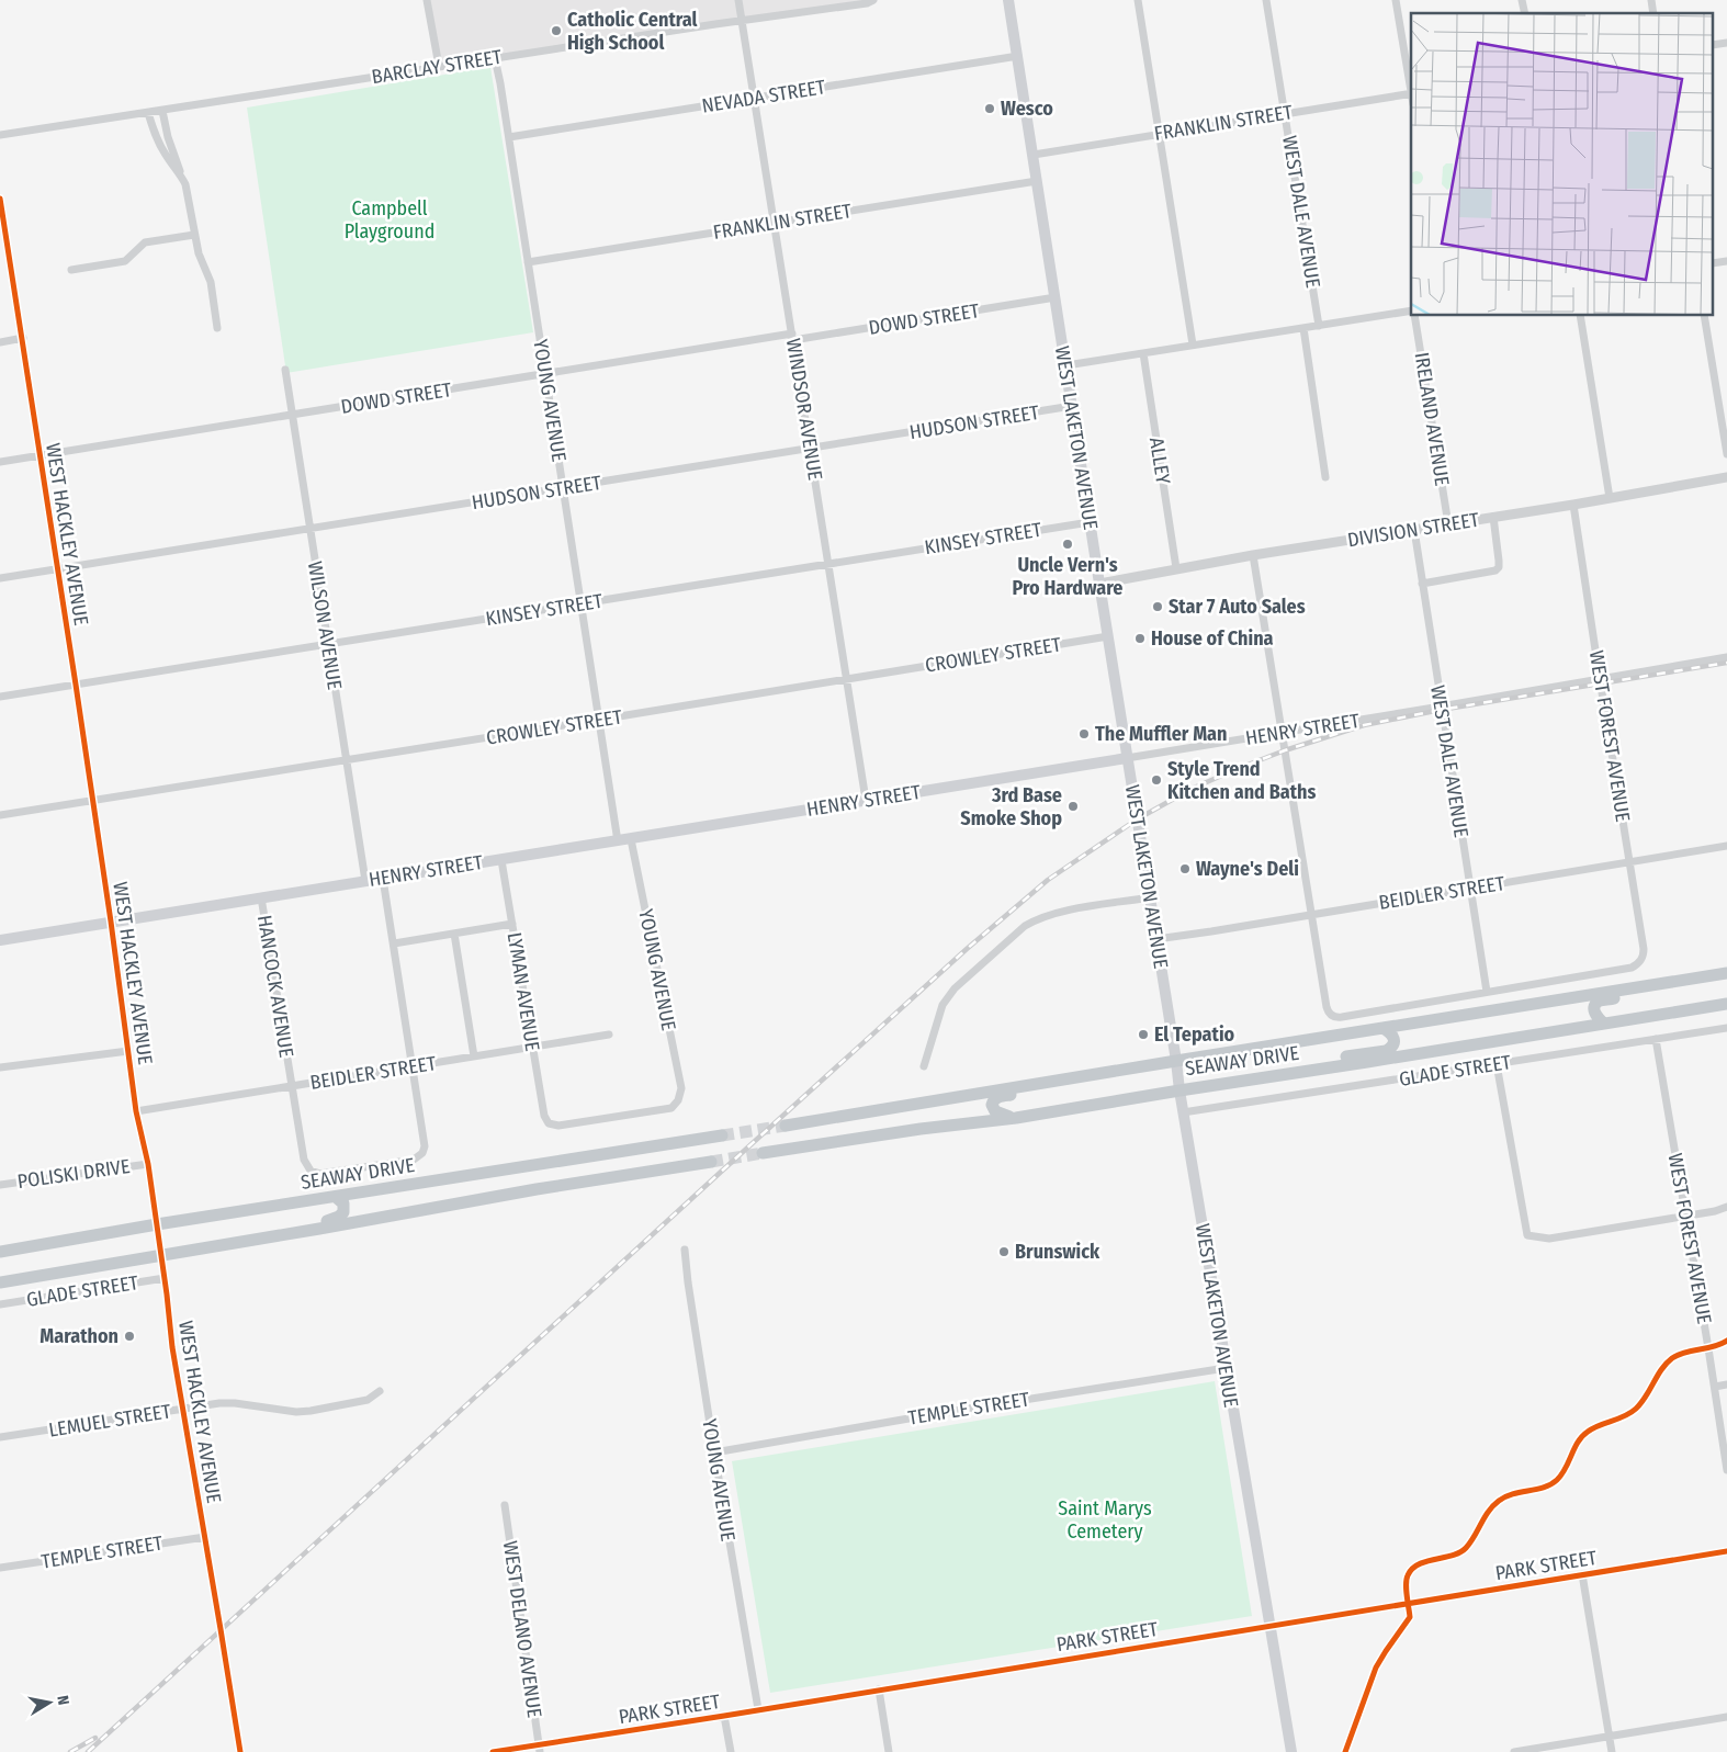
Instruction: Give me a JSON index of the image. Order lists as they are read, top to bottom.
{
  "streets": {
    "highway": ["SEAWAY DRIVE"],
    "main road": ["WEST LAKETON AVENUE", "HENRY STREET"],
    "street": [
      "BARCLAY STREET",
      "NEVADA STREET",
      "FRANKLIN STREET",
      "WEST DALE AVENUE",
      "DOWD STREET",
      "YOUNG AVENUE",
      "WINDSOR AVENUE",
      "IRELAND AVENUE",
      "HUDSON STREET",
      "ALLEY",
      "DIVISION STREET",
      "WEST HACKLEY AVENUE",
      "KINSEY STREET",
      "WILSON AVENUE",
      "CROWLEY STREET",
      "WEST FOREST AVENUE",
      "BEIDLER STREET",
      "HANCOCK AVENUE",
      "LYMAN AVENUE",
      "GLADE STREET",
      "POLISKI DRIVE",
      "TEMPLE STREET",
      "LEMUEL STREET",
      "PARK STREET",
      "WEST DELANO AVENUE"
    ]
  },
  "crossings": [
    ["BARCLAY STREET", "YOUNG AVENUE"],
    ["BARCLAY STREET", "WINDSOR AVENUE"],
    ["NEVADA STREET", "YOUNG AVENUE"],
    ["NEVADA STREET", "WINDSOR AVENUE"],
    ["NEVADA STREET", "WEST LAKETON AVENUE"],
    ["FRANKLIN STREET", "WEST DALE AVENUE"],
    ["FRANKLIN STREET", "YOUNG AVENUE"],
    ["FRANKLIN STREET", "WINDSOR AVENUE"],
    ["FRANKLIN STREET", "WEST LAKETON AVENUE"],
    ["WEST DALE AVENUE", "DIVISION STREET"],
    ["WEST DALE AVENUE", "HENRY STREET"],
    ["WEST DALE AVENUE", "WEST FOREST AVENUE"],
    ["WEST DALE AVENUE", "BEIDLER STREET"],
    ["DOWD STREET", "YOUNG AVENUE"],
    ["DOWD STREET", "WINDSOR AVENUE"],
    ["DOWD STREET", "WEST LAKETON AVENUE"],
    ["DOWD STREET", "WEST HACKLEY AVENUE"],
    ["DOWD STREET", "WILSON AVENUE"],
    ["YOUNG AVENUE", "HUDSON STREET"],
    ["YOUNG AVENUE", "KINSEY STREET"],
    ["YOUNG AVENUE", "CROWLEY STREET"],
    ["YOUNG AVENUE", "HENRY STREET"],
    ["YOUNG AVENUE", "LYMAN AVENUE"],
    ["YOUNG AVENUE", "TEMPLE STREET"],
    ["YOUNG AVENUE", "PARK STREET"],
    ["WINDSOR AVENUE", "HUDSON STREET"],
    ["WINDSOR AVENUE", "KINSEY STREET"],
    ["WINDSOR AVENUE", "CROWLEY STREET"],
    ["WINDSOR AVENUE", "HENRY STREET"],
    ["IRELAND AVENUE", "DIVISION STREET"],
    ["HUDSON STREET", "WEST LAKETON AVENUE"],
    ["HUDSON STREET", "WEST HACKLEY AVENUE"],
    ["HUDSON STREET", "WILSON AVENUE"],
    ["WEST LAKETON AVENUE", "DIVISION STREET"],
    ["WEST LAKETON AVENUE", "KINSEY STREET"],
    ["WEST LAKETON AVENUE", "CROWLEY STREET"],
    ["WEST LAKETON AVENUE", "HENRY STREET"],
    ["WEST LAKETON AVENUE", "BEIDLER STREET"],
    ["WEST LAKETON AVENUE", "SEAWAY DRIVE"],
    ["WEST LAKETON AVENUE", "GLADE STREET"],
    ["WEST LAKETON AVENUE", "TEMPLE STREET"],
    ["WEST LAKETON AVENUE", "PARK STREET"],
    ["ALLEY", "DIVISION STREET"],
    ["DIVISION STREET", "WEST FOREST AVENUE"],
    ["WEST HACKLEY AVENUE", "KINSEY STREET"],
    ["WEST HACKLEY AVENUE", "CROWLEY STREET"],
    ["WEST HACKLEY AVENUE", "HENRY STREET"],
    ["WEST HACKLEY AVENUE", "BEIDLER STREET"],
    ["WEST HACKLEY AVENUE", "SEAWAY DRIVE"],
    ["WEST HACKLEY AVENUE", "GLADE STREET"],
    ["WEST HACKLEY AVENUE", "POLISKI DRIVE"],
    ["WEST HACKLEY AVENUE", "TEMPLE STREET"],
    ["WEST HACKLEY AVENUE", "LEMUEL STREET"],
    ["KINSEY STREET", "WILSON AVENUE"],
    ["WILSON AVENUE", "CROWLEY STREET"],
    ["WILSON AVENUE", "HENRY STREET"],
    ["HENRY STREET", "WEST FOREST AVENUE"],
    ["HENRY STREET", "HANCOCK AVENUE"],
    ["HENRY STREET", "LYMAN AVENUE"],
    ["WEST FOREST AVENUE", "BEIDLER STREET"],
    ["WEST FOREST AVENUE", "GLADE STREET"],
    ["BEIDLER STREET", "HANCOCK AVENUE"],
    ["BEIDLER STREET", "LYMAN AVENUE"],
    ["PARK STREET", "WEST DELANO AVENUE"]
  ],
  "parks": ["Campbell Playground", "Saint Marys Cemetery"],
  "places": [
    "Catholic Central High School",
    "Wesco",
    "Uncle Vern's Pro Hardware",
    "Star 7 Auto Sales",
    "House of China",
    "The Muffler Man",
    "Style Trend Kitchen and Baths",
    "3rd Base Smoke Shop",
    "Wayne's Deli",
    "El Tepatio",
    "Brunswick",
    "Marathon"
  ],
  "north": "right"
}
